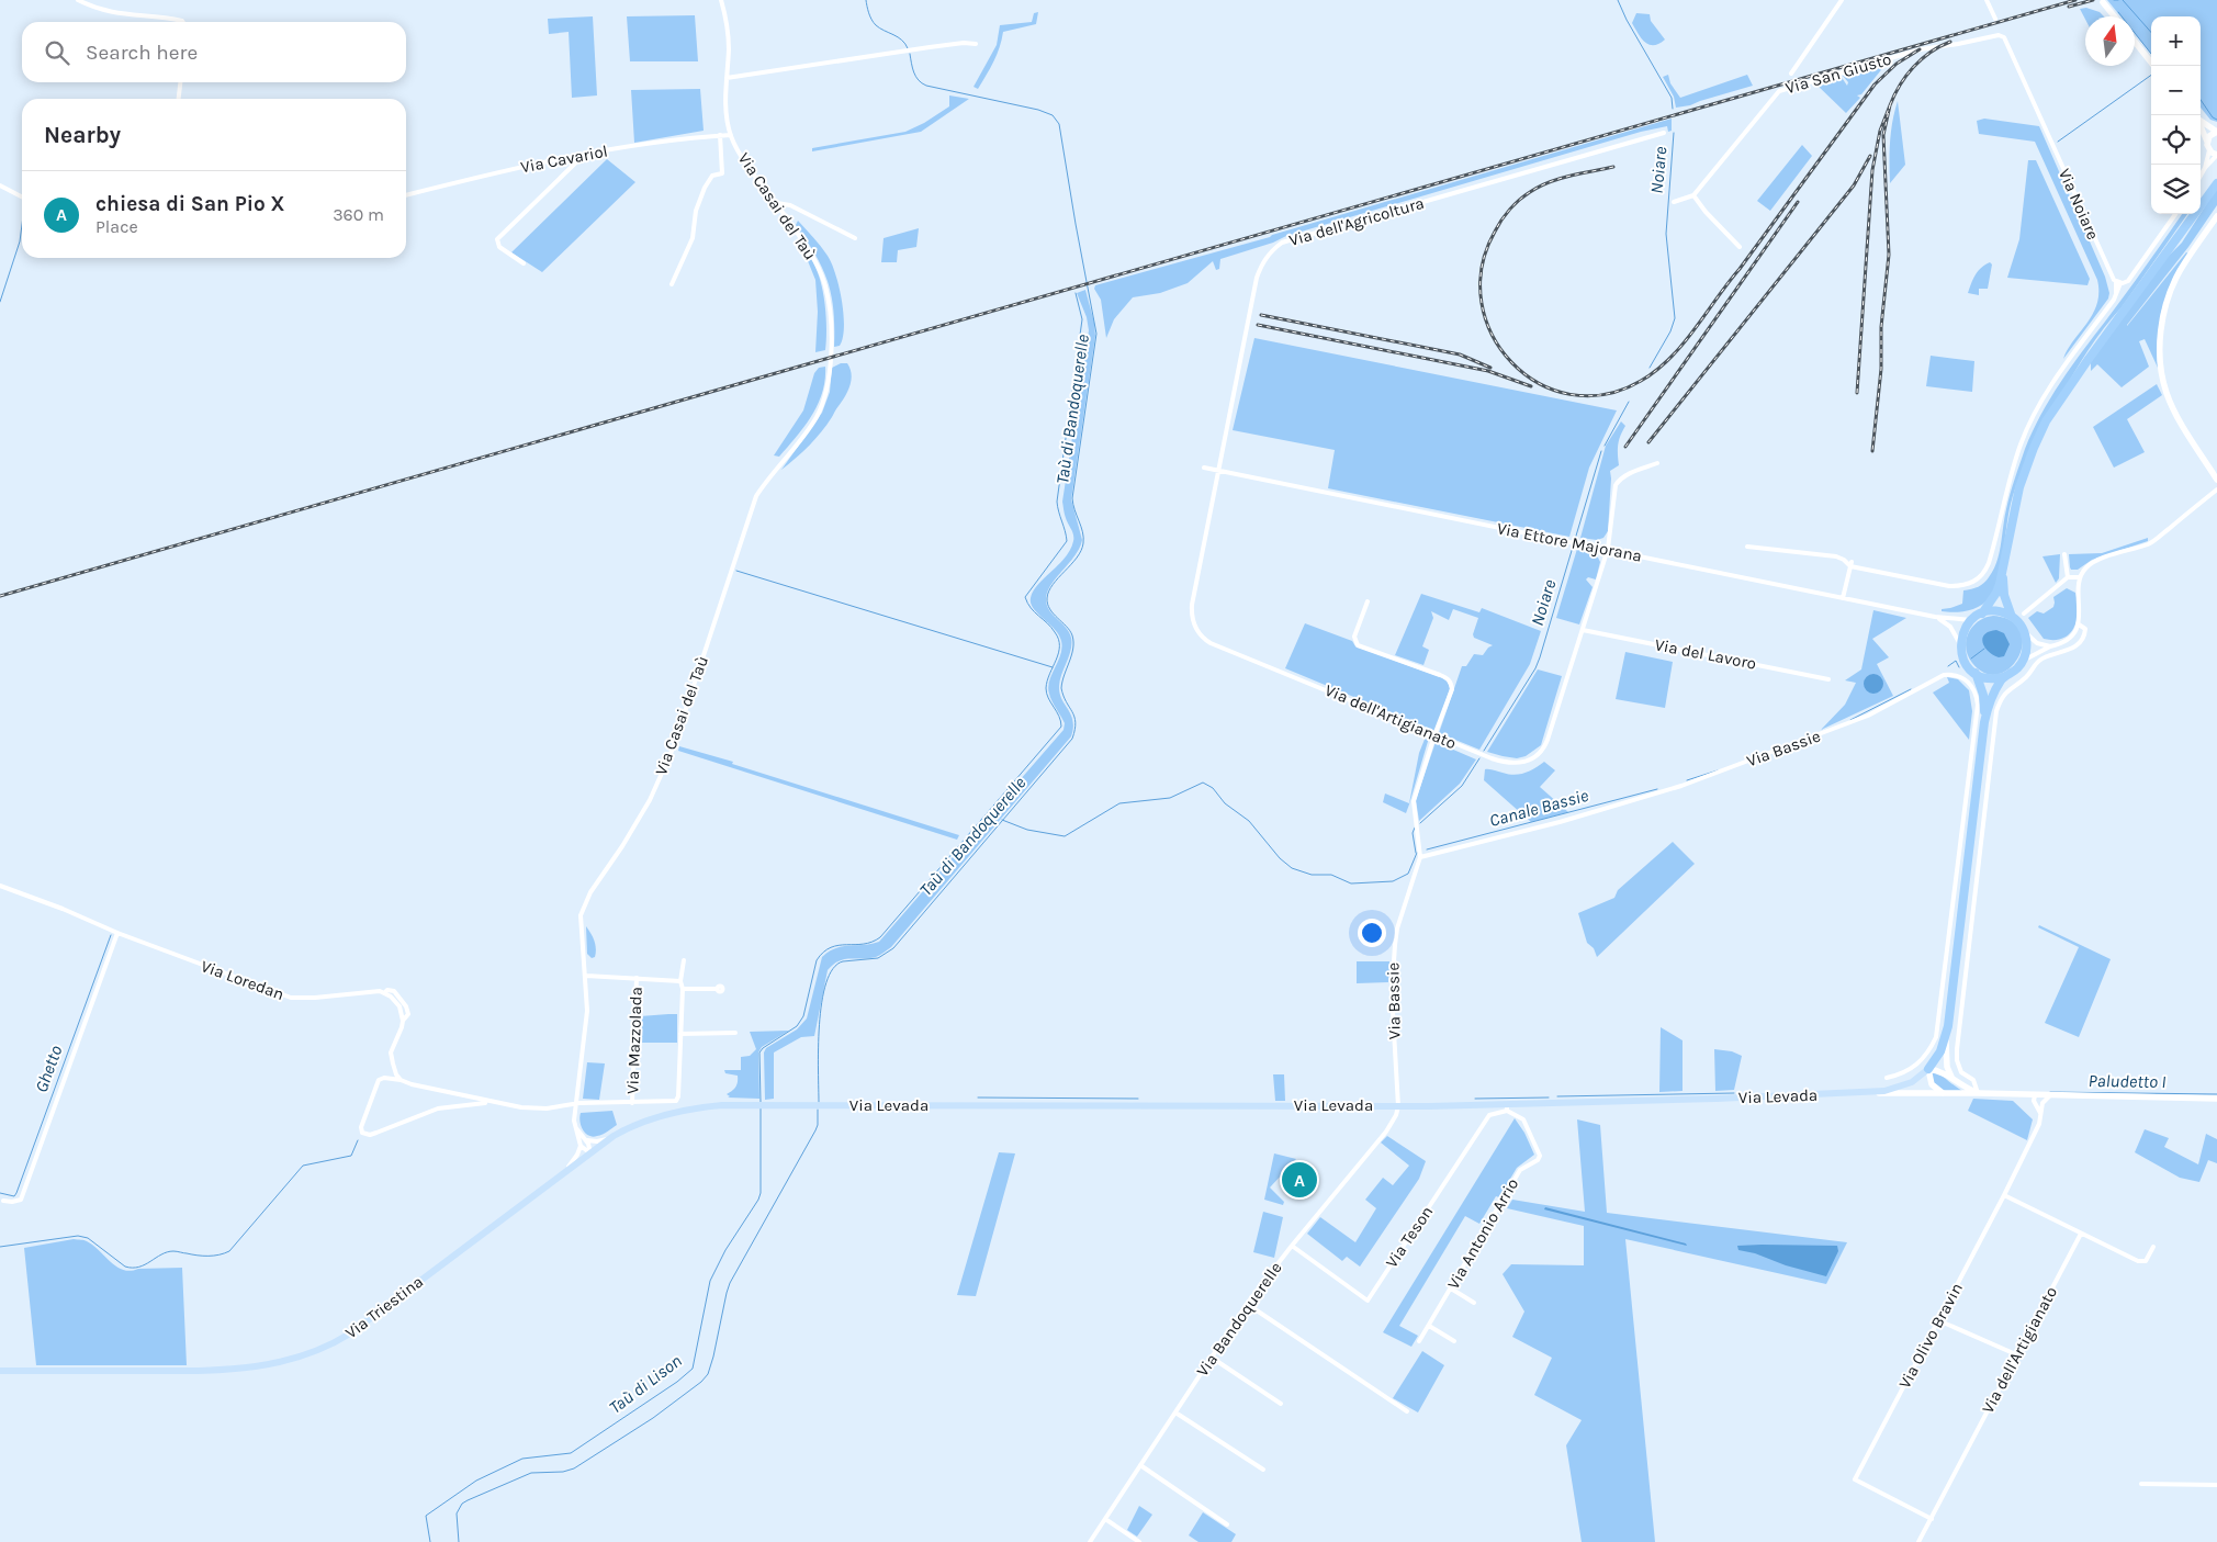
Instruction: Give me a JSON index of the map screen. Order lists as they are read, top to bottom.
{
  "streets": {
    "main road": ["Via Levada", "Via Triestina"],
    "street": [
      "Via San Giusto",
      "Via Cavariol",
      "Via Noiare",
      "Via Casai del Taù",
      "Via dell'Agricoltura",
      "Via Ettore Majorana",
      "Via del Lavoro",
      "Via dell'Artigianato",
      "Via Bassie",
      "Via Loredan",
      "Via Mazzolada",
      "Via Antonio Arrio",
      "Via Teson",
      "Via Bandoquerelle",
      "Via Olivo Bravin"
    ]
  },
  "crossings": [
    ["Via San Giusto", "Via Noiare"],
    ["Via Cavariol", "Via Casai del Taù"],
    ["Via dell'Agricoltura", "Via Ettore Majorana"],
    ["Via dell'Agricoltura", "Via dell'Artigianato"],
    ["Via Ettore Majorana", "Via dell'Artigianato"],
    ["Via del Lavoro", "Via dell'Artigianato"],
    ["Via dell'Artigianato", "Via Olivo Bravin"],
    ["Via Bassie", "Via Levada"],
    ["Via Bassie", "Via Bandoquerelle"],
    ["Via Levada", "Via Antonio Arrio"],
    ["Via Levada", "Via Teson"],
    ["Via Levada", "Via Triestina"],
    ["Via Levada", "Via Bandoquerelle"],
    ["Via Levada", "Via Olivo Bravin"],
    ["Via Antonio Arrio", "Via Teson"],
    ["Via Teson", "Via Bandoquerelle"]
  ],
  "water": [
    "Noiare",
    "Taù di Bandoquerelle",
    "Canale Bassie",
    "Ghetto",
    "Paludetto I",
    "Taù di Lison"
  ],
  "north": "top",
  "page": {
    "map_buttons": ["+", "−"],
    "search": "Search here",
    "heading": "Nearby",
    "list": [
      {
        "mark": "A",
        "name": "chiesa di San Pio X",
        "note": "Place",
        "value": "360 m"
      }
    ],
    "pins": "A"
  }
}
